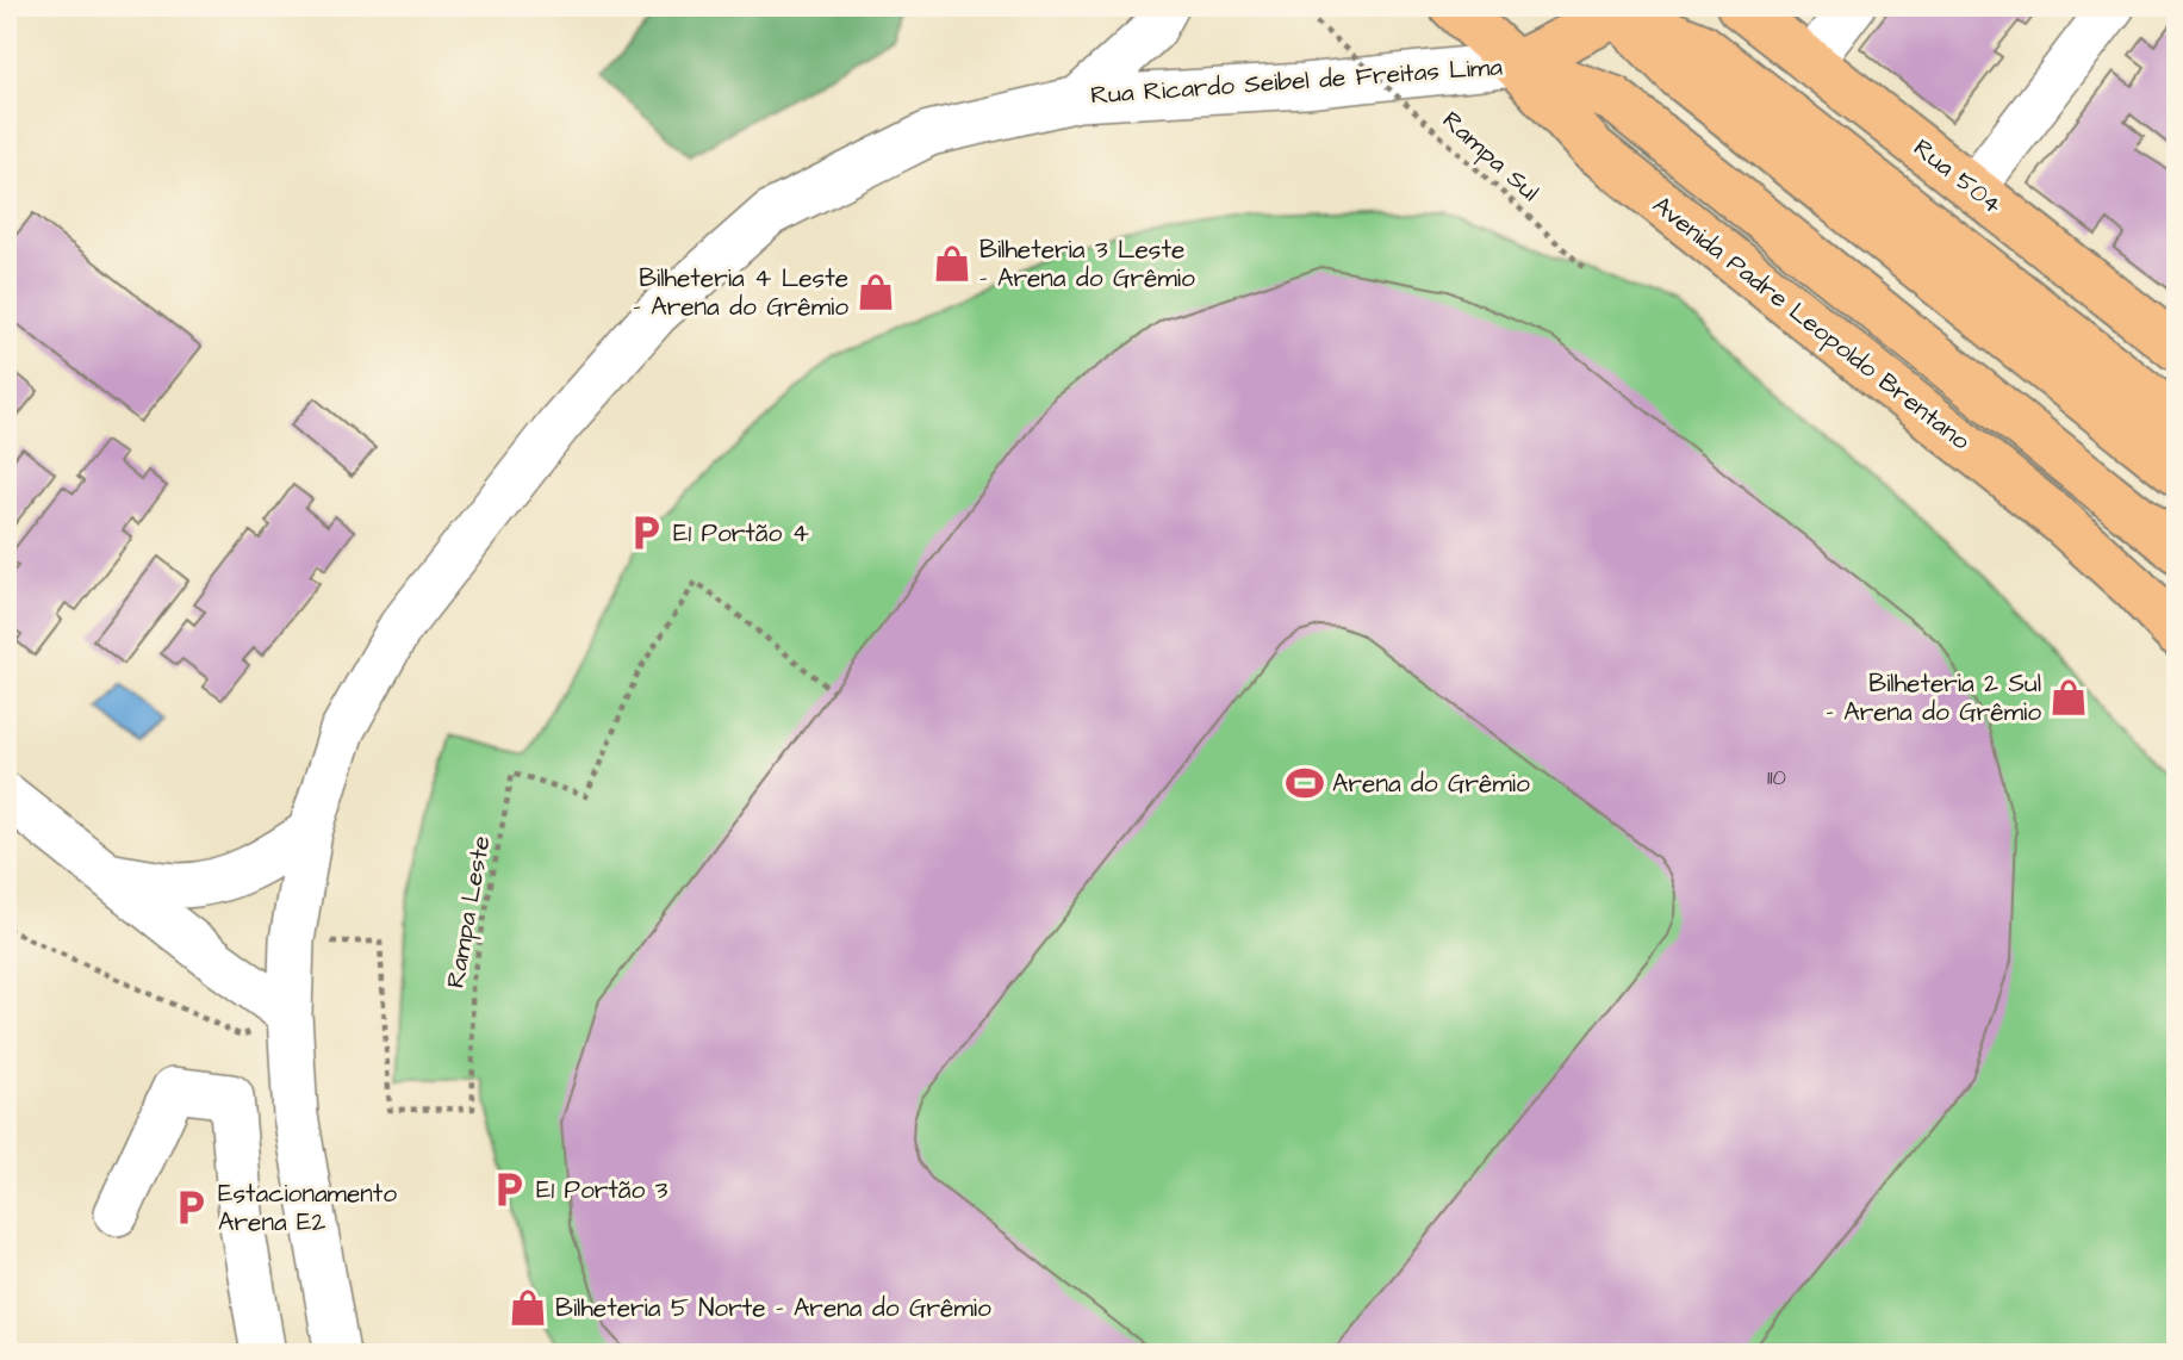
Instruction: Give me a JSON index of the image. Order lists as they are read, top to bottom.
{
  "streets": {
    "main road": ["Rua 504", "Avenida Padre Leopoldo Brentano"],
    "street": ["Rua Ricardo Seibel de Freitas Lima"],
    "path": ["Rampa Sul", "Rampa Leste"]
  },
  "crossings": [
    ["Rua Ricardo Seibel de Freitas Lima", "Avenida Padre Leopoldo Brentano"],
    ["Rua Ricardo Seibel de Freitas Lima", "Rampa Leste"]
  ],
  "places": {
    "shop": [
      "Bilheteria 3 Leste - Arena do Grêmio",
      "Bilheteria 4 Leste - Arena do Grêmio",
      "Bilheteria 2 Sul - Arena do Grêmio",
      "Bilheteria 5 Norte - Arena do Grêmio"
    ],
    "parking": ["E1 Portão 4", "E1 Portão 3", "Estacionamento Arena E2"],
    "sports": ["Arena do Grêmio"]
  },
  "house_numbers": ["110"]
}
